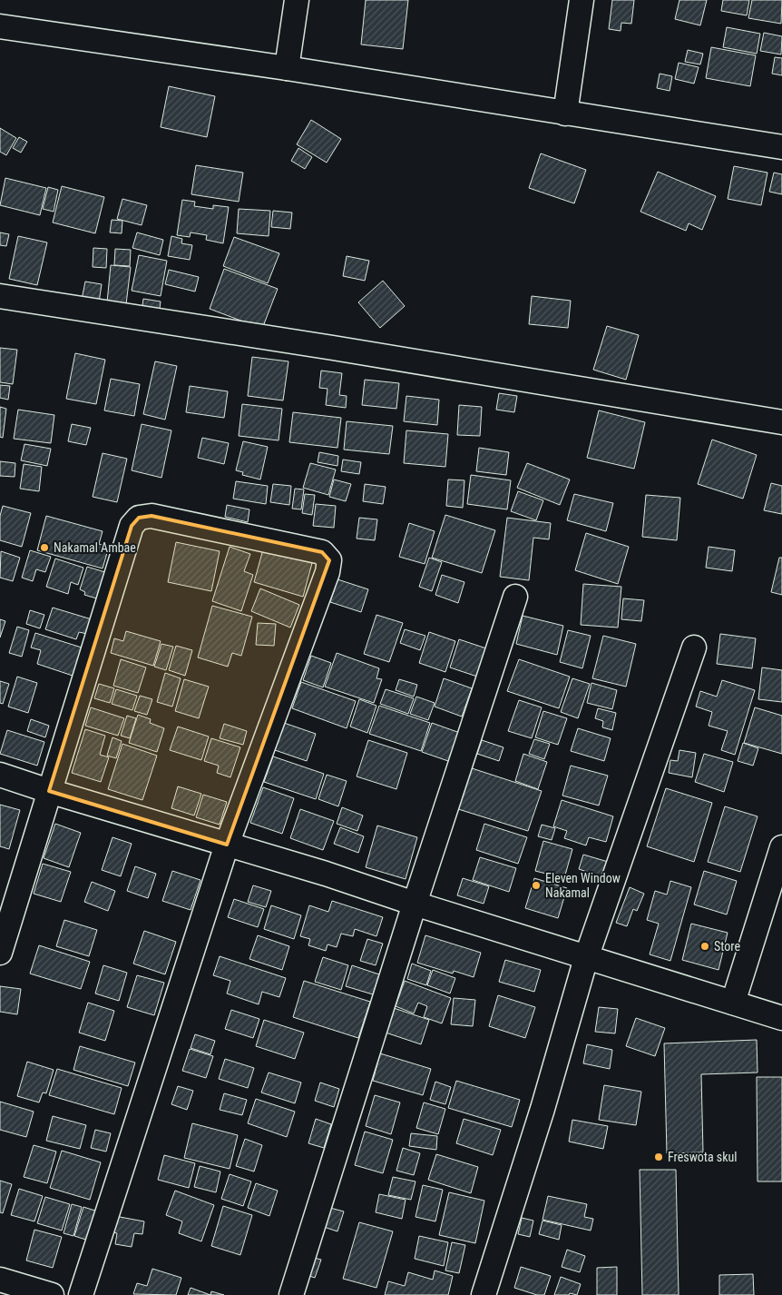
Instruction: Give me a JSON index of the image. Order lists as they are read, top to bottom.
{
  "places": [
    "Nakamal Ambae",
    "Eleven Window Nakamal",
    "Store",
    "Freswota skul"
  ]
}
